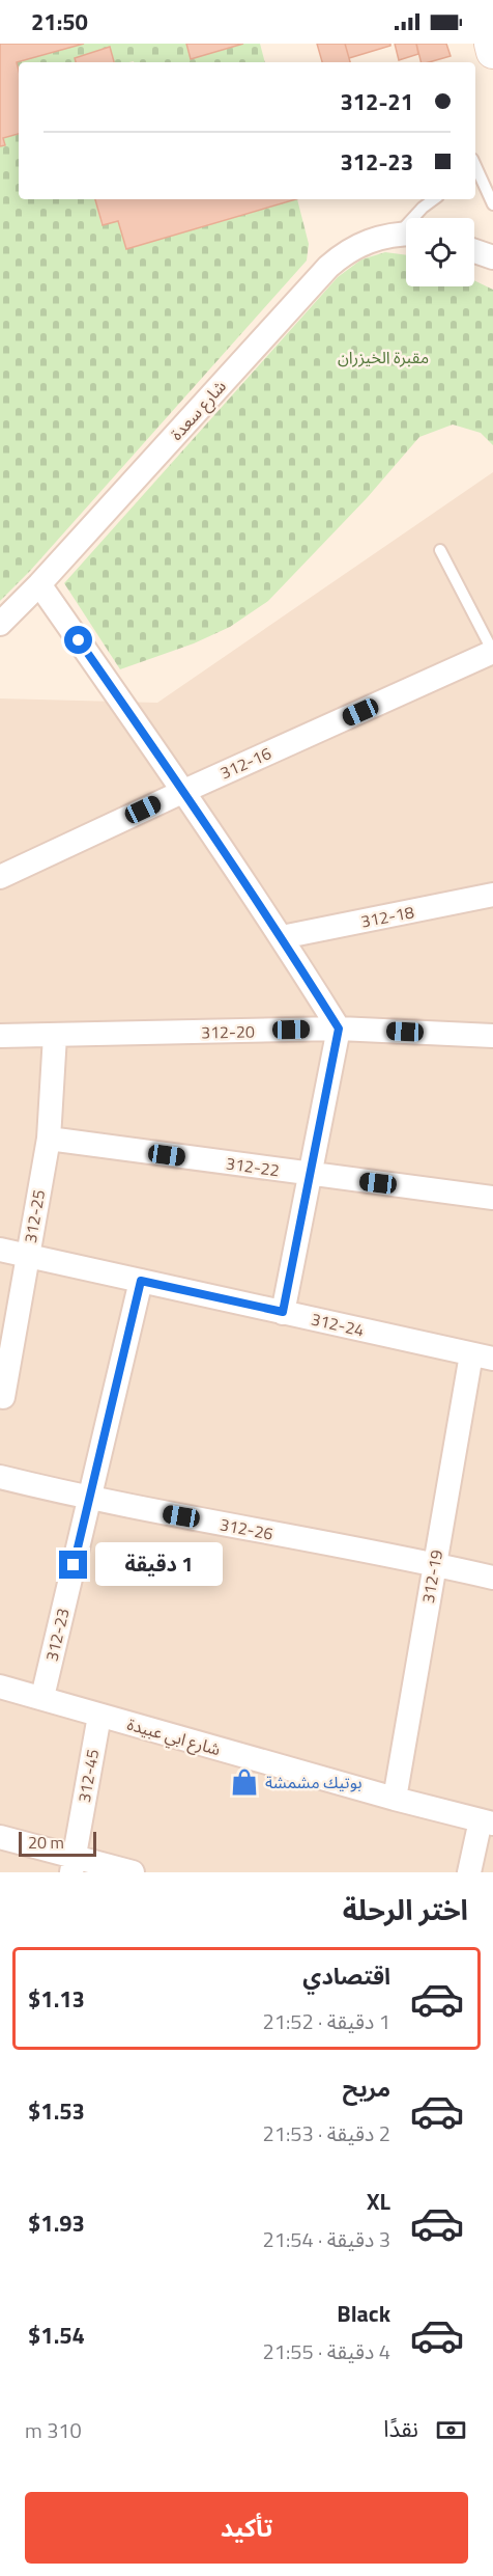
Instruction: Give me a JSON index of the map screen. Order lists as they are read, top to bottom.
{
  "streets": {
    "street": [
      "شارع سعدة",
      "312-16",
      "312-18",
      "312-20",
      "312-22",
      "312-25",
      "312-24",
      "312-26",
      "312-19",
      "312-23",
      "شارع ابي عبيدة",
      "312-45"
    ]
  },
  "crossings": [
    ["312-20", "312-25"],
    ["312-22", "312-25"],
    ["312-25", "312-24"],
    ["312-24", "312-19"],
    ["312-24", "312-23"],
    ["312-26", "312-19"],
    ["312-26", "312-23"],
    ["312-19", "شارع ابي عبيدة"],
    ["312-23", "شارع ابي عبيدة"],
    ["شارع ابي عبيدة", "312-45"]
  ],
  "parks": ["مقبرة الخيزران"],
  "places": {
    "shop": ["بوتيك مشمشة"]
  },
  "scale_bar": "20 m",
  "page": {
    "status": "21:50",
    "banner": ["312-21", "312-23"],
    "bubble": "1 دقيقة",
    "scale": "20 m",
    "heading": "اختر الرحلة",
    "list": [
      {
        "name": "اقتصادي",
        "note": "1 دقيقة · 21:52",
        "value": "$1.13"
      },
      {
        "name": "مريح",
        "note": "2 دقيقة · 21:53",
        "value": "$1.53"
      },
      {
        "name": "XL",
        "note": "3 دقيقة · 21:54",
        "value": "$1.93"
      },
      {
        "name": "Black",
        "note": "4 دقيقة · 21:55",
        "value": "$1.54"
      }
    ],
    "pay": ["نقدًا", "310 m"],
    "buttons": "تأكيد"
  }
}
